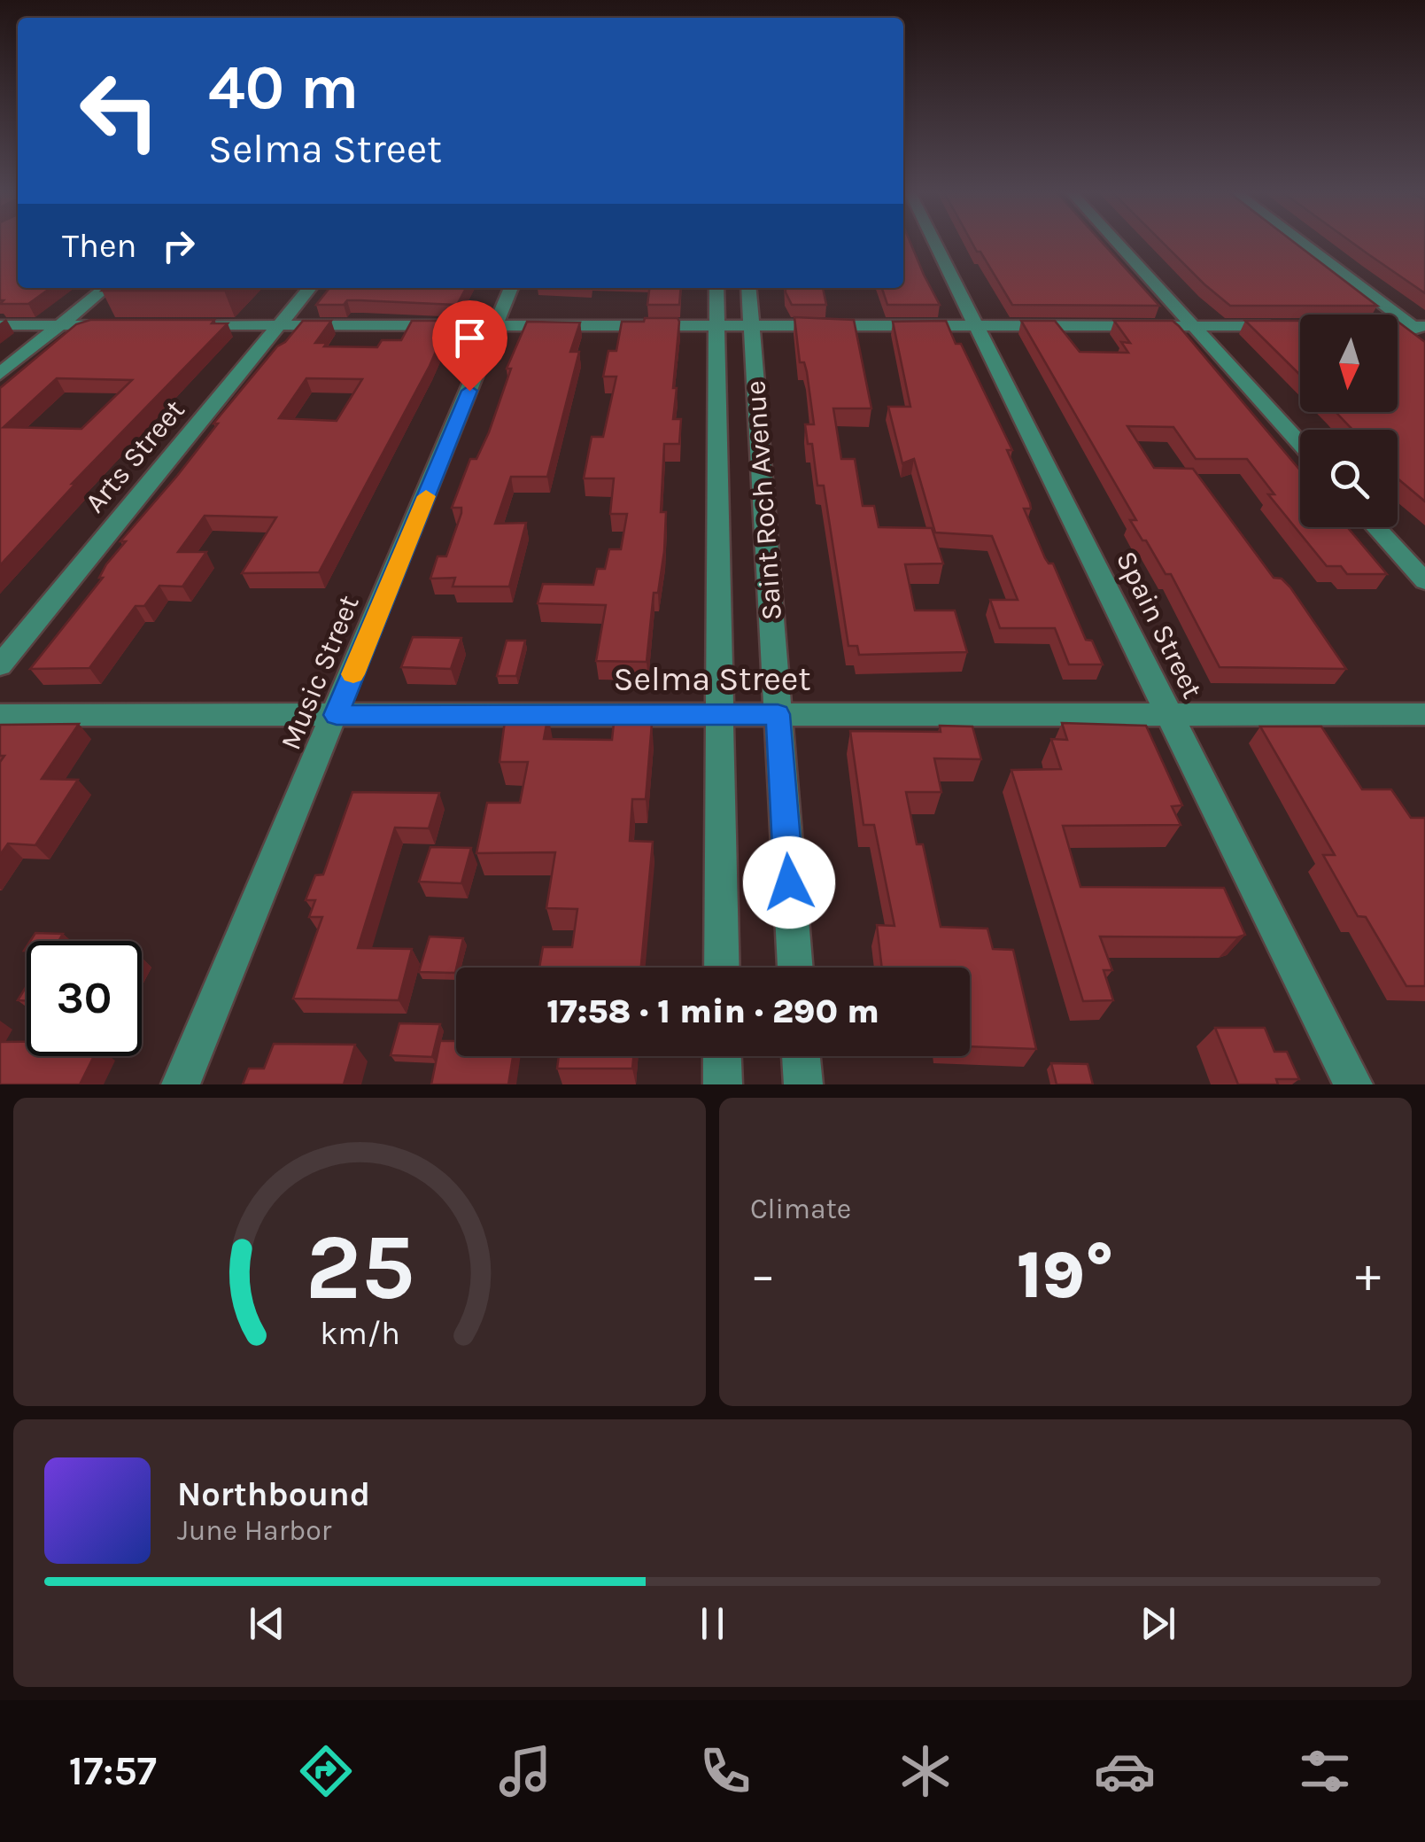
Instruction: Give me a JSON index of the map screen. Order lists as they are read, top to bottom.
{
  "streets": {
    "street": [
      "Arts Street",
      "Saint Roch Avenue",
      "Spain Street",
      "Music Street",
      "Selma Street"
    ]
  },
  "crossings": [
    ["Saint Roch Avenue", "Selma Street"],
    ["Spain Street", "Selma Street"],
    ["Music Street", "Selma Street"]
  ],
  "north": "bottom",
  "page": {
    "turn": ["40 m", "Selma Street"],
    "then": "Then",
    "limit": "30",
    "trip": "17:58 · 1 min · 290 m",
    "tile": "Climate",
    "heat": ["−", "19°", "+"],
    "song": ["Northbound", "June Harbor"],
    "tabs": "17:57",
    "gauge": ["25", "km/h"]
  }
}
